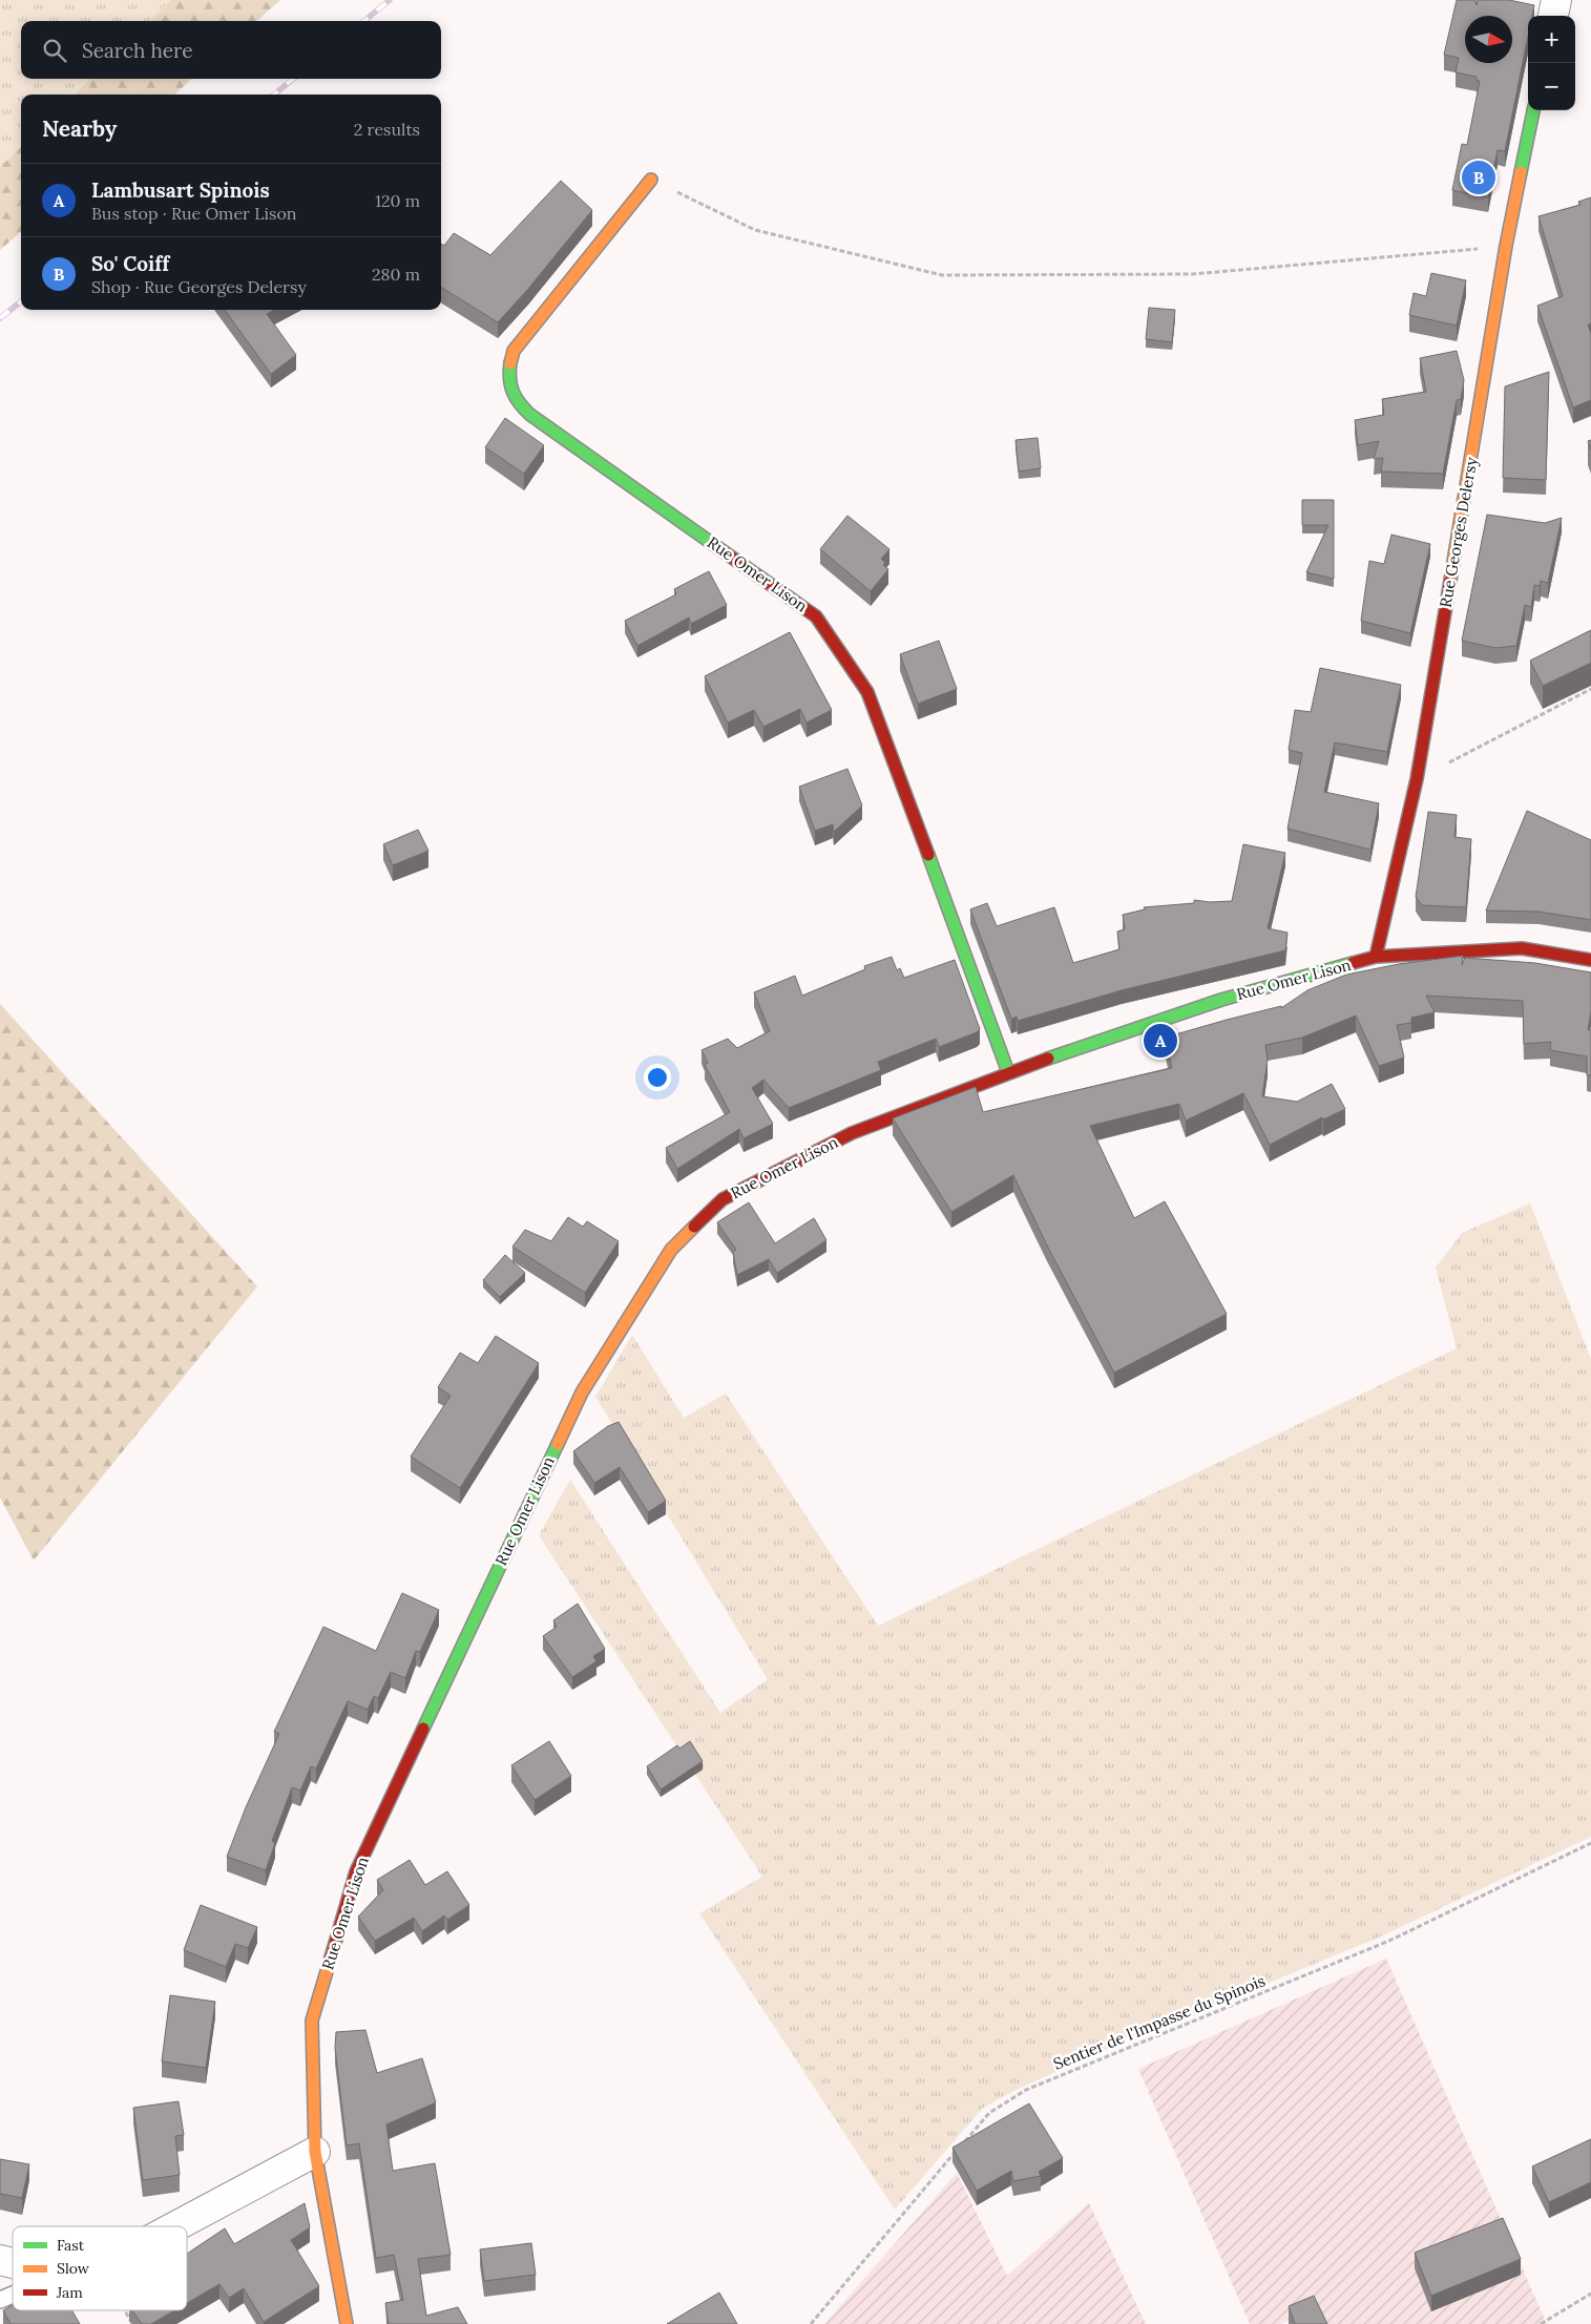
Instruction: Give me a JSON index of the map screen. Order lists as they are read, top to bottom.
{
  "streets": {
    "street": ["Rue Georges Delersy", "Rue Omer Lison"],
    "path": ["Sentier de l'Impasse du Spinois"]
  },
  "crossings": [
    ["Rue Georges Delersy", "Rue Omer Lison"]
  ],
  "legend": ["Fast", "Slow", "Jam"],
  "north": "right",
  "page": {
    "map_buttons": ["+", "−"],
    "search": "Search here",
    "heading": ["Nearby", "2 results"],
    "pins": ["B", "A"],
    "list": [
      {
        "mark": "A",
        "name": "Lambusart Spinois",
        "note": "Bus stop · Rue Omer Lison",
        "value": "120 m"
      },
      {
        "mark": "B",
        "name": "So' Coiff",
        "note": "Shop · Rue Georges Delersy",
        "value": "280 m"
      }
    ]
  }
}
